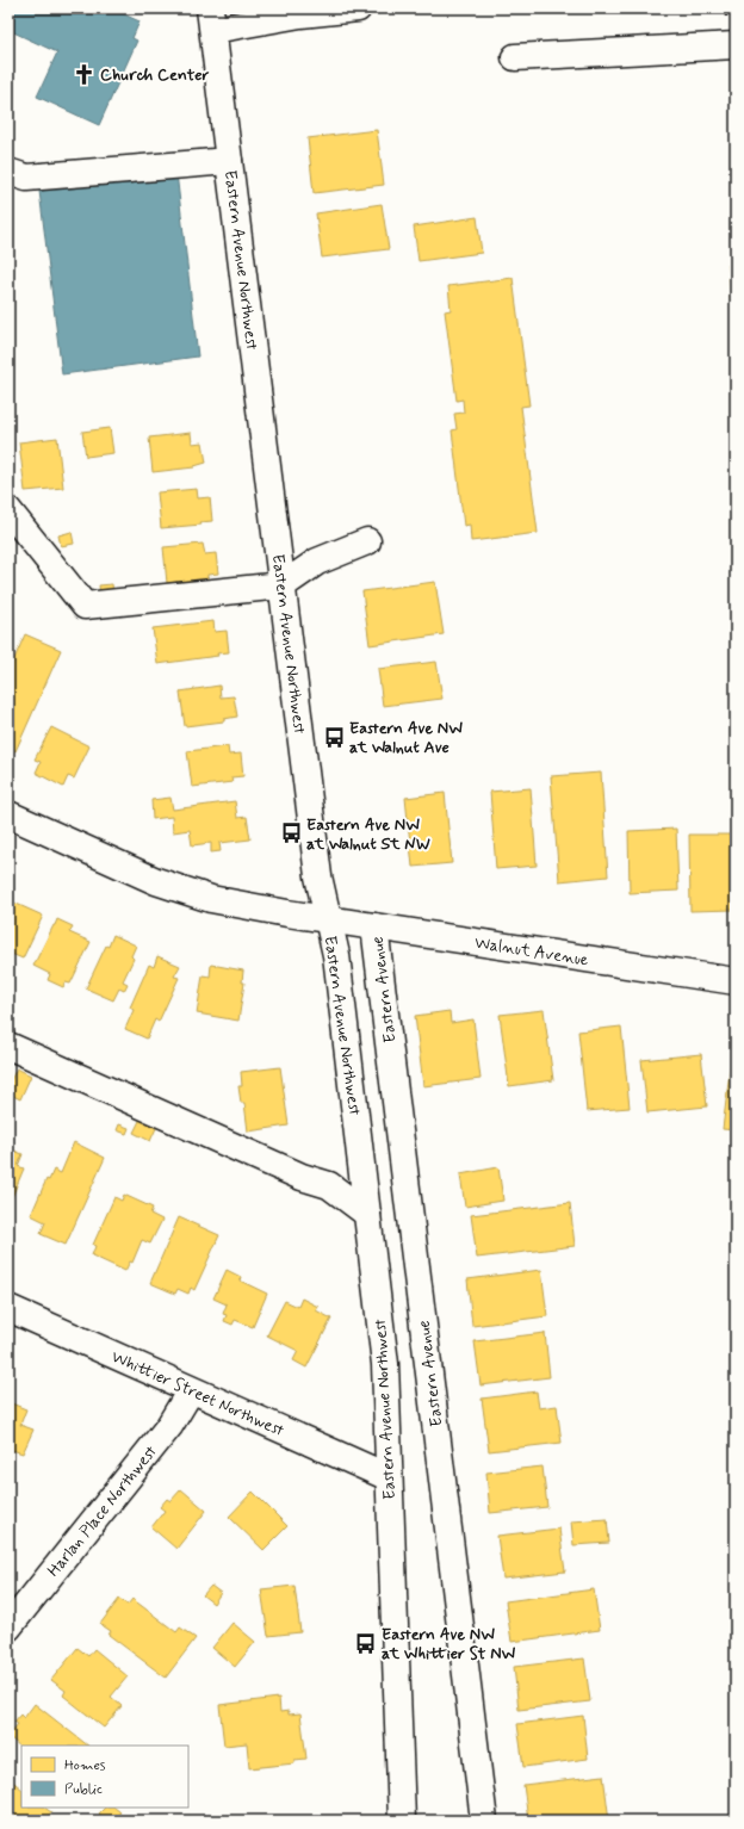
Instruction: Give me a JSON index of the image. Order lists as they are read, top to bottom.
{
  "streets": {
    "street": [
      "Eastern Avenue Northwest",
      "Walnut Avenue",
      "Eastern Avenue",
      "Whittier Street Northwest",
      "Harlan Place Northwest"
    ]
  },
  "crossings": [
    ["Eastern Avenue Northwest", "Walnut Avenue"],
    ["Eastern Avenue Northwest", "Whittier Street Northwest"],
    ["Walnut Avenue", "Eastern Avenue"],
    ["Whittier Street Northwest", "Harlan Place Northwest"]
  ],
  "places": {
    "church": ["Church Center"],
    "bus stop": ["Eastern Ave NW at Walnut Ave", "Eastern Ave NW at Walnut St NW", "Eastern Ave NW at Whittier St NW"]
  },
  "legend": ["Homes", "Public"]
}
